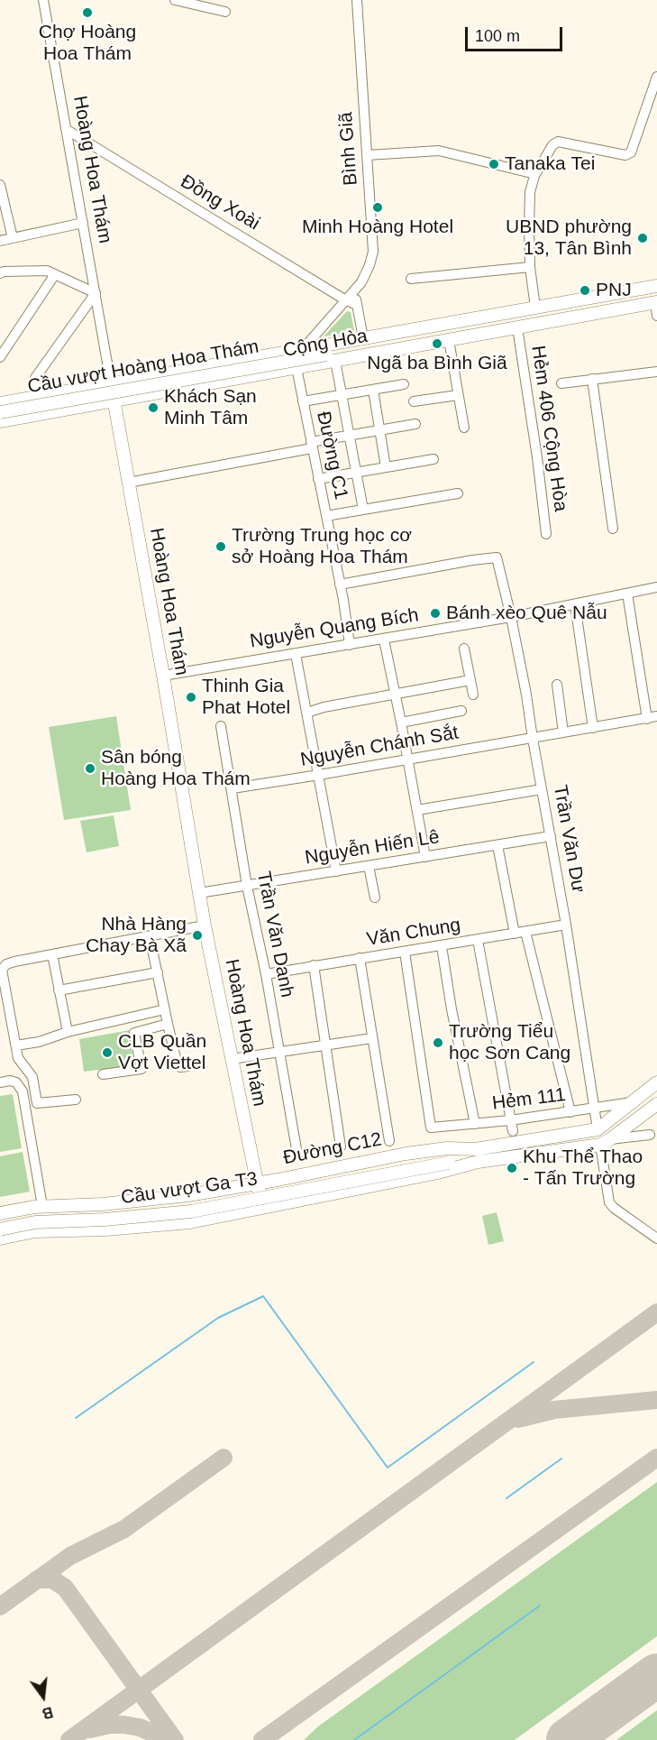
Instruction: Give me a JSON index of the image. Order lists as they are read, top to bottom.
{
  "streets": {
    "main road": [
      "Hoàng Hoa Thám",
      "Cộng Hòa",
      "Cầu vượt Hoàng Hoa Thám",
      "Đường C12",
      "Cầu vượt Ga T3"
    ],
    "street": [
      "Bình Giã",
      "Đồng Xoài",
      "Hẻm 406 Cộng Hòa",
      "Đường C1",
      "Nguyễn Quang Bích",
      "Nguyễn Chánh Sắt",
      "Trần Văn Dư",
      "Nguyễn Hiến Lê",
      "Văn Chung",
      "Trần Văn Danh",
      "Hẻm 111"
    ]
  },
  "crossings": [
    ["Bình Giã", "Đồng Xoài"],
    ["Bình Giã", "Cộng Hòa"],
    ["Hoàng Hoa Thám", "Đồng Xoài"],
    ["Hoàng Hoa Thám", "Cộng Hòa"],
    ["Hoàng Hoa Thám", "Nguyễn Quang Bích"],
    ["Hoàng Hoa Thám", "Nguyễn Hiến Lê"],
    ["Hoàng Hoa Thám", "Đường C12"],
    ["Cộng Hòa", "Cầu vượt Hoàng Hoa Thám"],
    ["Cộng Hòa", "Hẻm 406 Cộng Hòa"],
    ["Cộng Hòa", "Đường C1"],
    ["Đường C1", "Nguyễn Quang Bích"],
    ["Đường C1", "Trần Văn Dư"],
    ["Nguyễn Quang Bích", "Trần Văn Dư"],
    ["Nguyễn Chánh Sắt", "Trần Văn Dư"],
    ["Nguyễn Chánh Sắt", "Trần Văn Danh"],
    ["Trần Văn Dư", "Nguyễn Hiến Lê"],
    ["Trần Văn Dư", "Văn Chung"],
    ["Trần Văn Dư", "Hẻm 111"],
    ["Trần Văn Dư", "Đường C12"],
    ["Nguyễn Hiến Lê", "Trần Văn Danh"],
    ["Văn Chung", "Trần Văn Danh"],
    ["Văn Chung", "Hẻm 111"],
    ["Hẻm 111", "Đường C12"],
    ["Đường C12", "Cầu vượt Ga T3"]
  ],
  "places": [
    "Chợ Hoàng Hoa Thám",
    "Tanaka Tei",
    "Minh Hoàng Hotel",
    "UBND phường 13, Tân Bình",
    "PNJ",
    "Ngã ba Bình Giã",
    "Khách Sạn Minh Tâm",
    "Trường Trung học cơ sở Hoàng Hoa Thám",
    "Bánh xèo Quê Nẫu",
    "Thinh Gia Phat Hotel",
    "Sân bóng Hoàng Hoa Thám",
    "Nhà Hàng Chay Bà Xã",
    "Trường Tiểu học Sơn Cang",
    "CLB Quần Vợt Viettel",
    "Khu Thể Thao - Tấn Trường"
  ],
  "scale_bar": "100 m",
  "north": "bottom"
}
